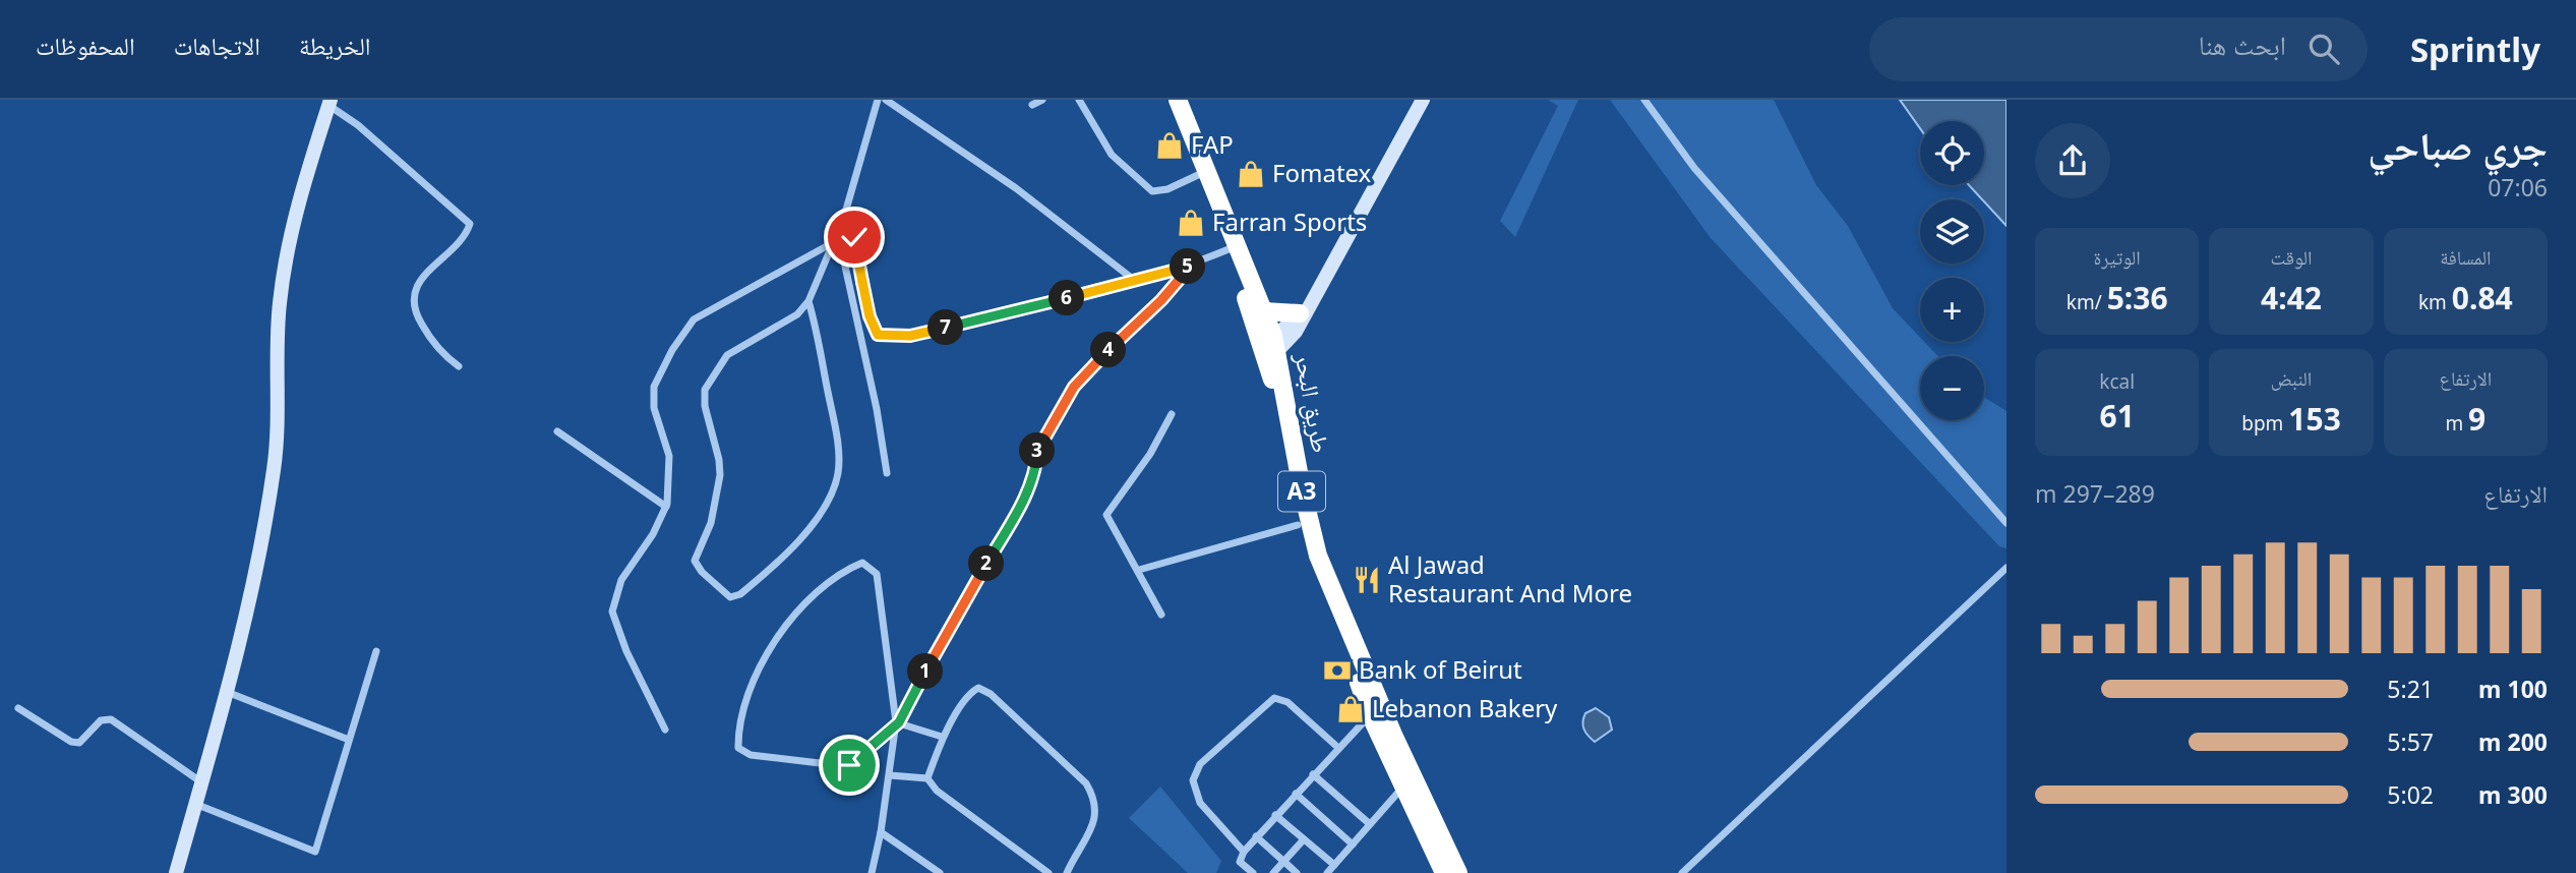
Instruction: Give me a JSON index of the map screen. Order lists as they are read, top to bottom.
{
  "streets": {
    "highway": ["طريق البحر", "A3"]
  },
  "places": {
    "shop": [
      "FAP",
      "Fomatex",
      "Farran Sports",
      "Lebanon Bakery"
    ],
    "restaurant": ["Al Jawad Restaurant And More"],
    "bank": ["Bank of Beirut"]
  },
  "page": {
    "header": "Sprintly",
    "search": "ابحث هنا",
    "nav": ["الخريطة", "الاتجاهات", "المحفوظات"],
    "heading": ["جري صباحي", "07:06"],
    "map_buttons": ["+", "−"],
    "stats": [
      ["المسافة", "0.84 km"],
      ["الوقت", "4:42"],
      ["الوتيرة", "5:36 /km"],
      ["الارتفاع", "9 m"],
      ["النبض", "153 bpm"],
      ["kcal", "61"]
    ],
    "pins": [
      "5",
      "6",
      "7",
      "4",
      "3",
      "2",
      "1"
    ],
    "chart": ["الارتفاع", "289–297 m"],
    "list": [
      {
        "name": "100 m",
        "note": "5:21"
      },
      {
        "name": "200 m",
        "note": "5:57"
      },
      {
        "name": "300 m",
        "note": "5:02"
      }
    ]
  }
}
